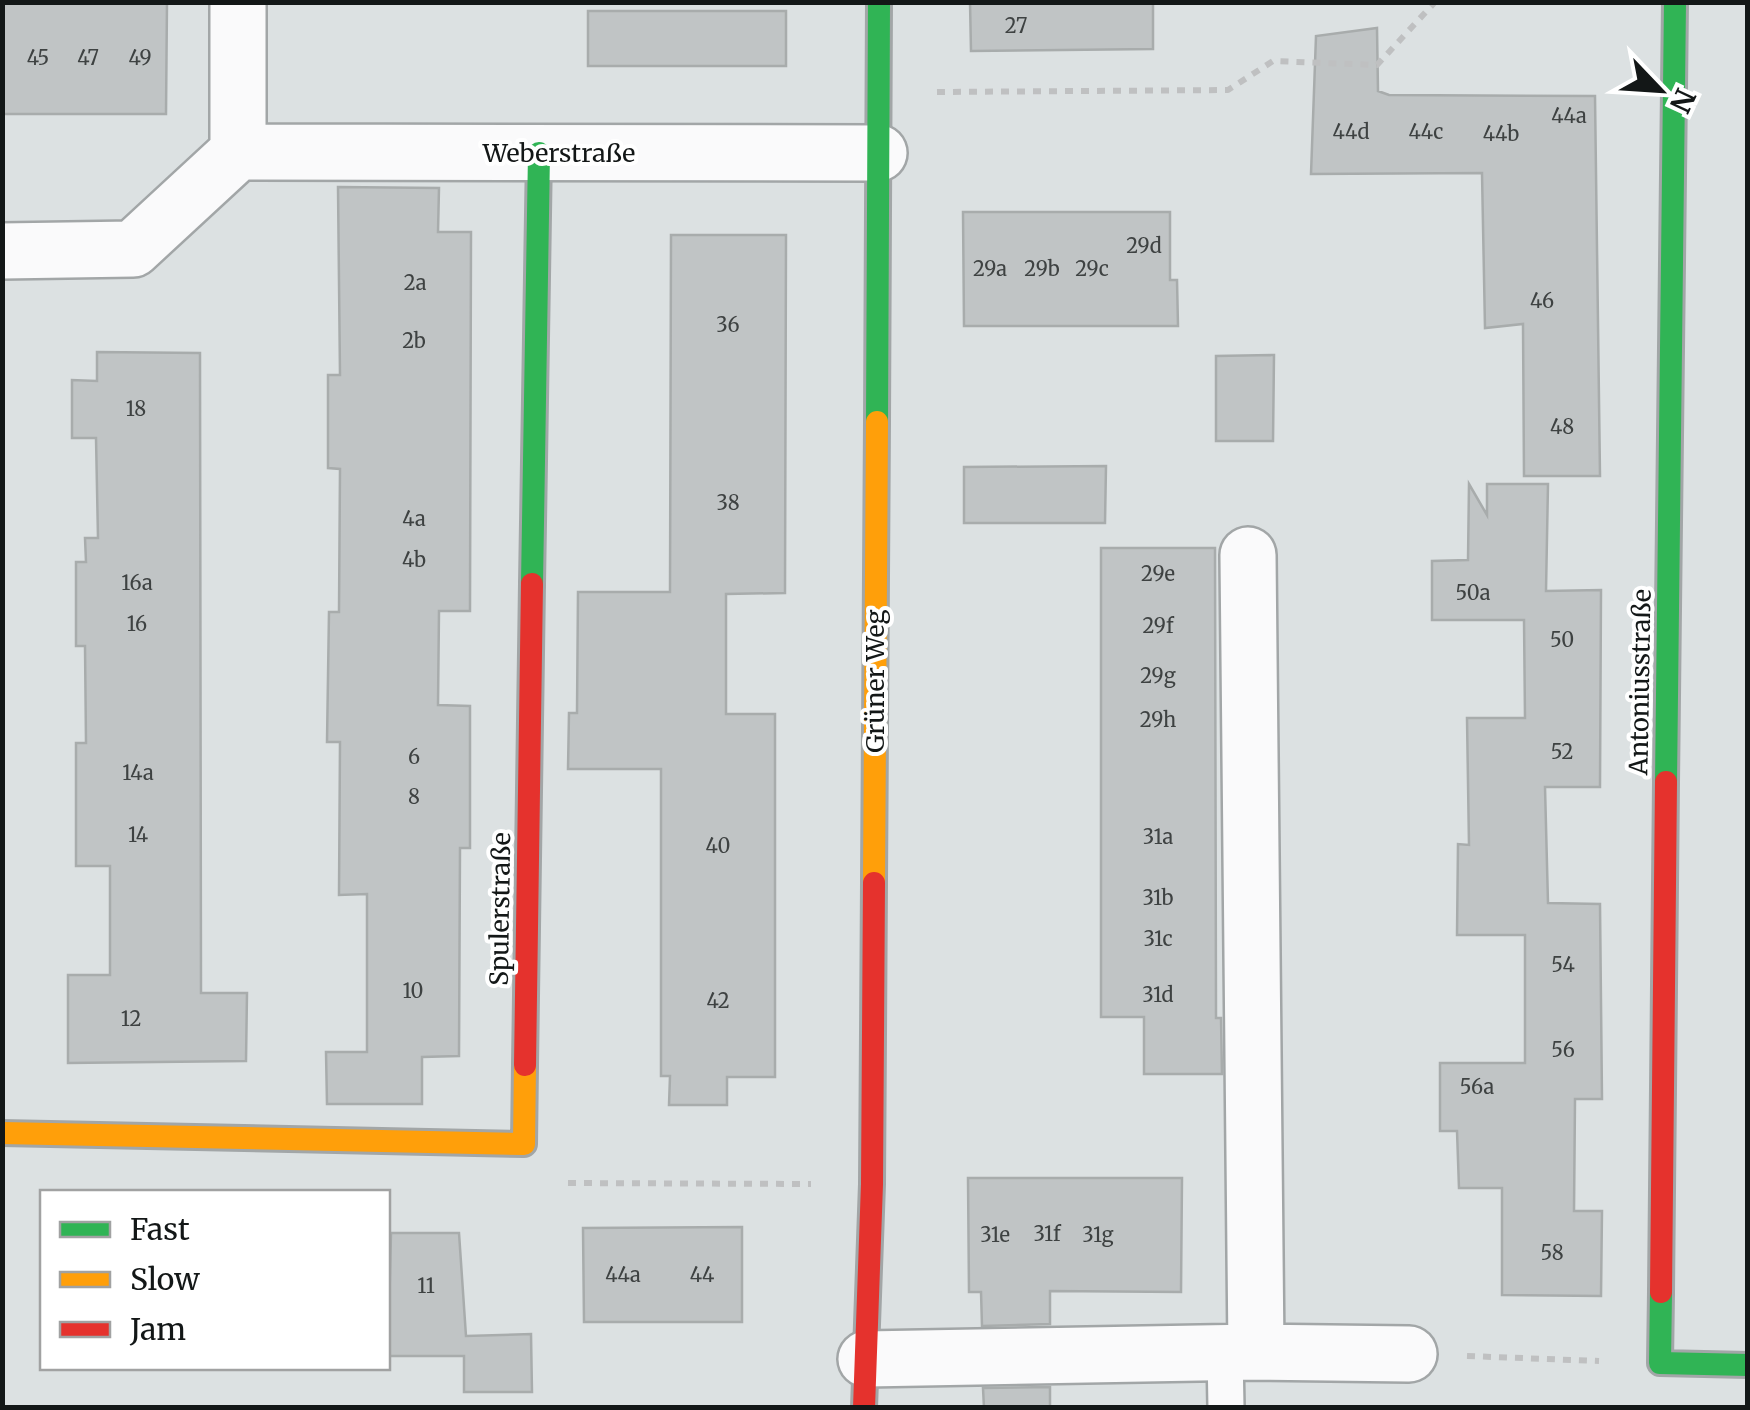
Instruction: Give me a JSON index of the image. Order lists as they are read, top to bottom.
{
  "streets": {
    "street": [
      "Weberstraße",
      "Grüner Weg",
      "Antoniusstraße",
      "Spulerstraße"
    ]
  },
  "crossings": [
    ["Weberstraße", "Grüner Weg"],
    ["Weberstraße", "Spulerstraße"]
  ],
  "house_numbers": [
    "27",
    "45",
    "47",
    "49",
    "44a",
    "44d",
    "44c",
    "44b",
    "29d",
    "29a",
    "29b",
    "29c",
    "2a",
    "46",
    "36",
    "2b",
    "18",
    "48",
    "38",
    "4a",
    "4b",
    "29e",
    "16a",
    "50a",
    "16",
    "29f",
    "50",
    "29g",
    "29h",
    "52",
    "6",
    "14a",
    "8",
    "14",
    "31a",
    "40",
    "31b",
    "31c",
    "54",
    "10",
    "31d",
    "42",
    "12",
    "56",
    "56a",
    "31f",
    "31e",
    "31g",
    "58",
    "44a",
    "44",
    "11"
  ],
  "legend": ["Fast", "Slow", "Jam"],
  "north": "bottom right"
}
